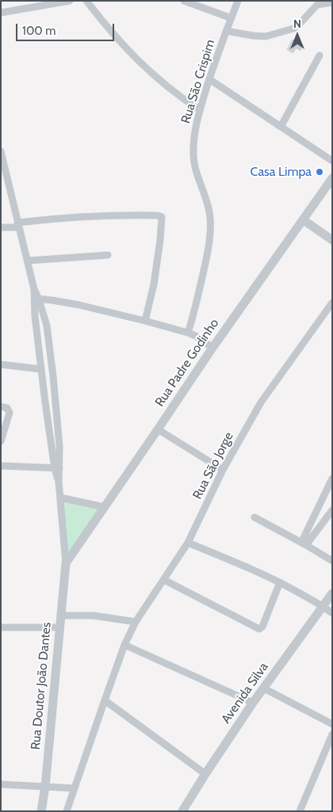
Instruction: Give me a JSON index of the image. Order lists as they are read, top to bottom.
{
  "streets": {
    "street": [
      "Rua São Crispim",
      "Rua Padre Godinho",
      "Rua São Jorge",
      "Rua Doutor João Dantes",
      "Avenida Silva"
    ]
  },
  "crossings": [
    ["Rua Padre Godinho", "Rua Doutor João Dantes"]
  ],
  "places": ["Casa Limpa"],
  "scale_bar": "100 m",
  "north": "top"
}
